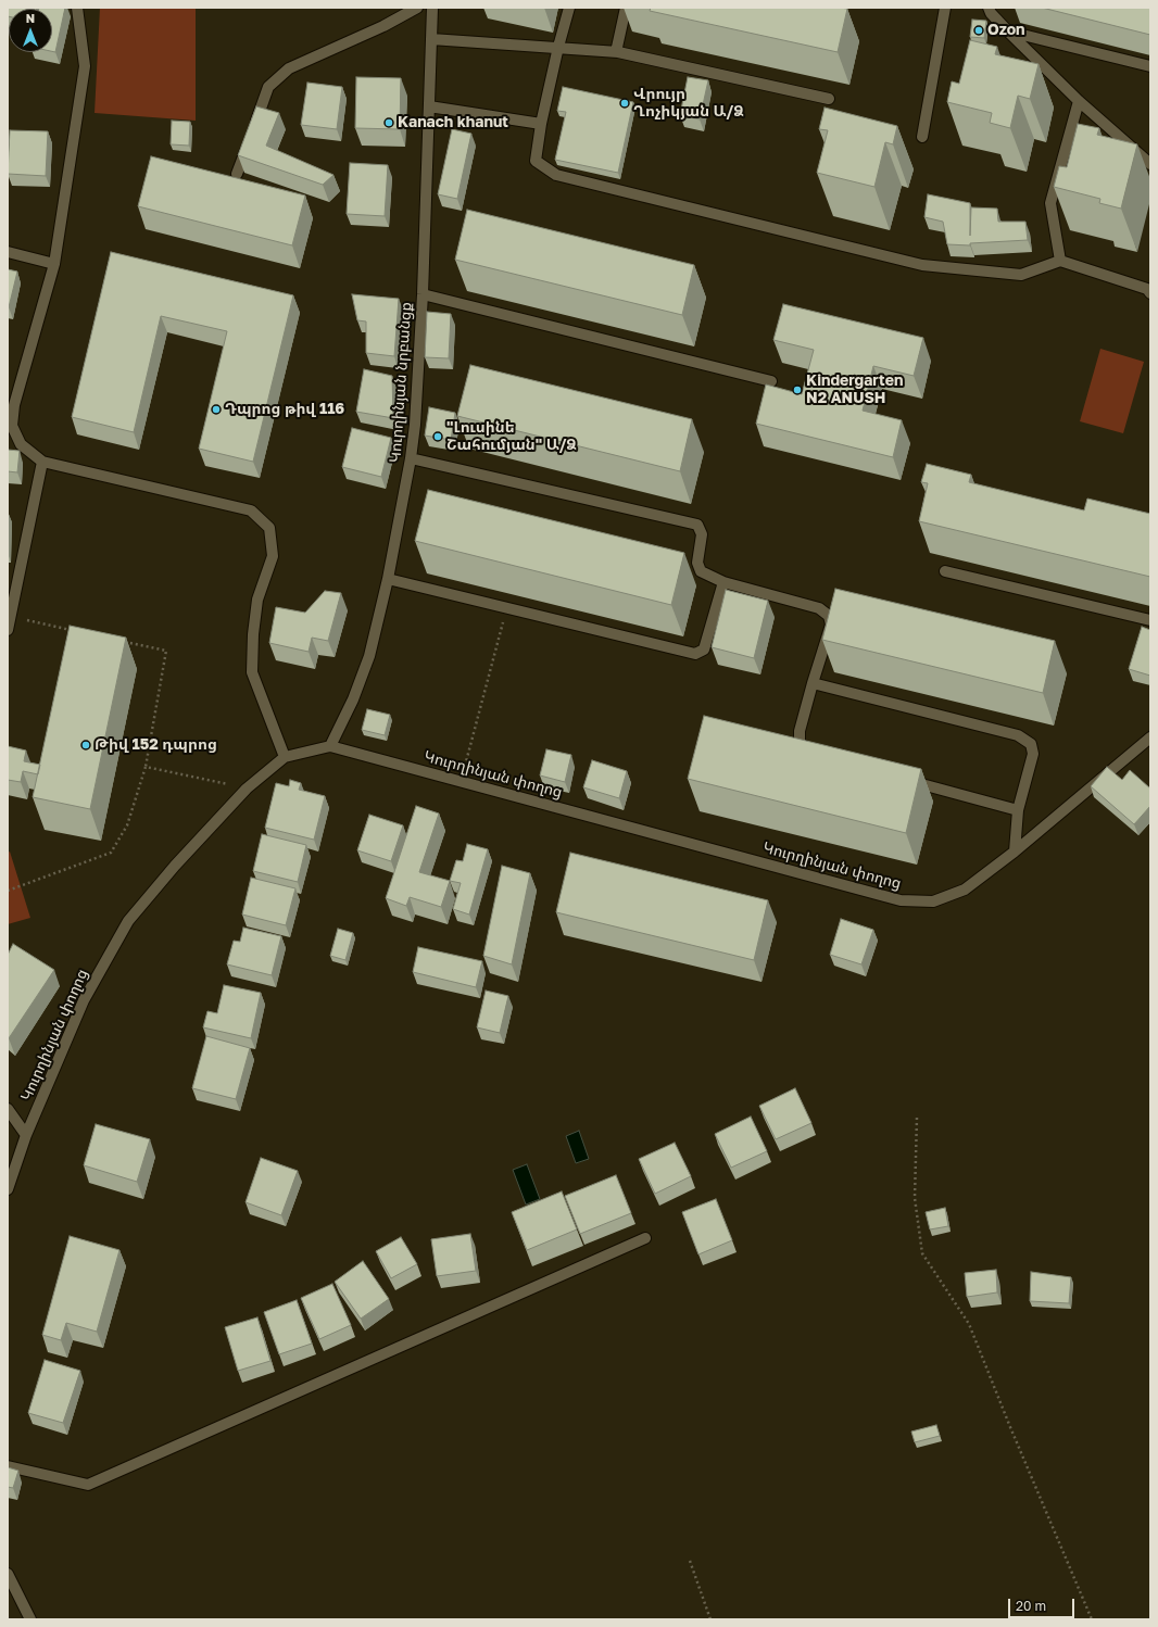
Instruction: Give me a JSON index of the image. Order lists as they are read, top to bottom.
{
  "streets": {
    "street": ["Կուրղինյան նրբանցք", "Կուրղինյան փողոց"]
  },
  "crossings": [
    ["Կուրղինյան նրբանցք", "Կուրղինյան փողոց"]
  ],
  "places": [
    "Ozon",
    "Վրույր Ղոչիկյան Ա/Ձ",
    "Kanach khanut",
    "Kindergarten N2 ANUSH",
    "Դպրոց թիվ 116",
    "\"Լուսինե Շահումյան\" Ա/Ձ",
    "Թիվ 152 դպրոց"
  ],
  "scale_bar": "20 m",
  "north": "top"
}
